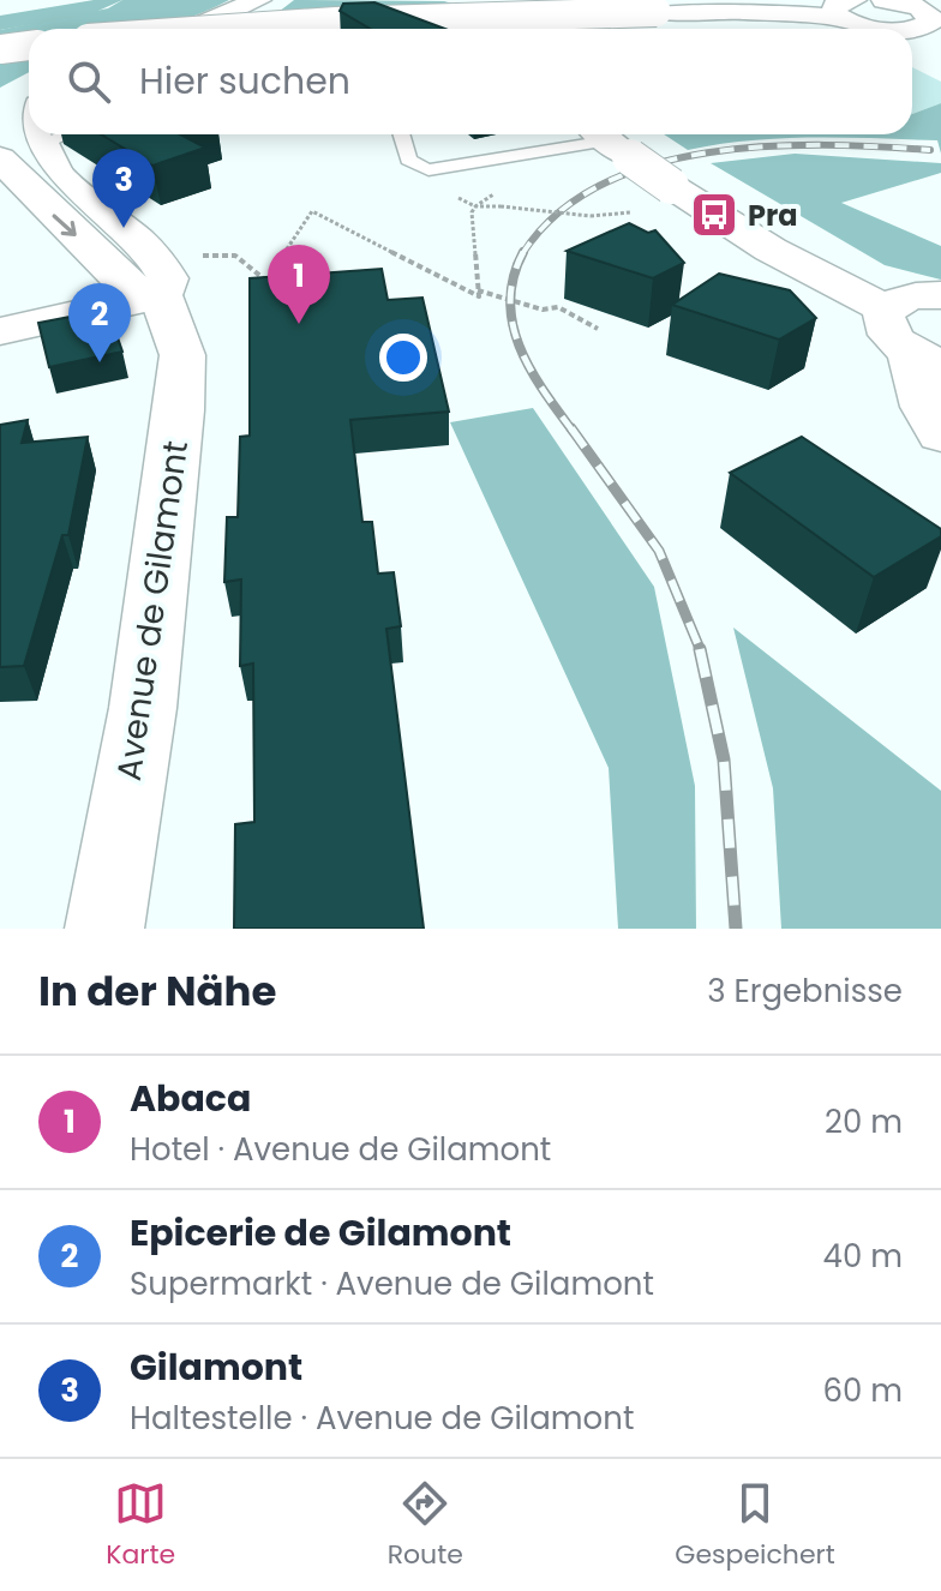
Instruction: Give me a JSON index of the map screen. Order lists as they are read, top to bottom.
{
  "streets": {
    "street": ["Avenue de Gilamont"]
  },
  "places": {
    "bus stop": ["Pra"]
  },
  "page": {
    "search": "Hier suchen",
    "pins": ["3", "1", "2"],
    "heading": ["In der Nähe", "3 Ergebnisse"],
    "list": [
      {
        "mark": "1",
        "name": "Abaca",
        "note": "Hotel · Avenue de Gilamont",
        "value": "20 m"
      },
      {
        "mark": "2",
        "name": "Epicerie de Gilamont",
        "note": "Supermarkt · Avenue de Gilamont",
        "value": "40 m"
      },
      {
        "mark": "3",
        "name": "Gilamont",
        "note": "Haltestelle · Avenue de Gilamont",
        "value": "60 m"
      }
    ],
    "nav": ["Karte", "Route", "Gespeichert"]
  }
}
